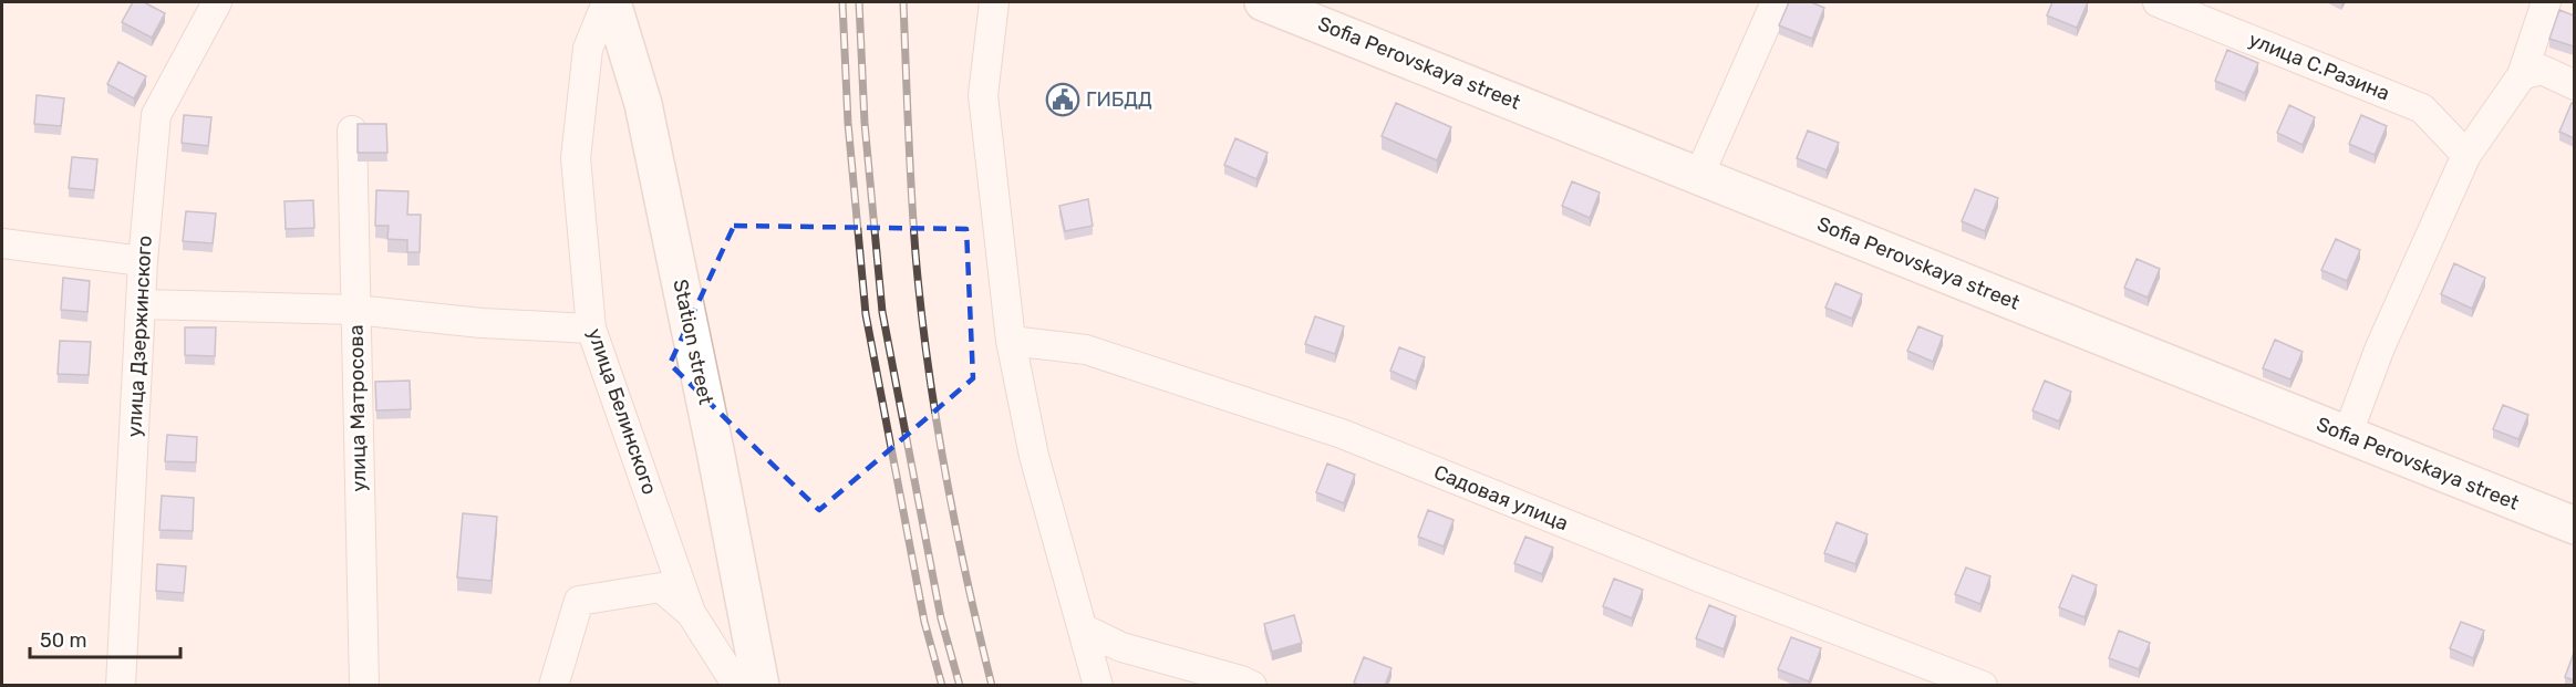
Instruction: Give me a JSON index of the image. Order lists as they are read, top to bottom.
{
  "streets": {
    "main road": ["Sofia Perovskaya street", "Station street"],
    "street": [
      "улица С.Разина",
      "улица Дзержинского",
      "улица Матросова",
      "улица Белинского",
      "Садовая улица"
    ]
  },
  "places": {
    "public building": ["ГИБДД"]
  },
  "scale_bar": "50 m"
}
